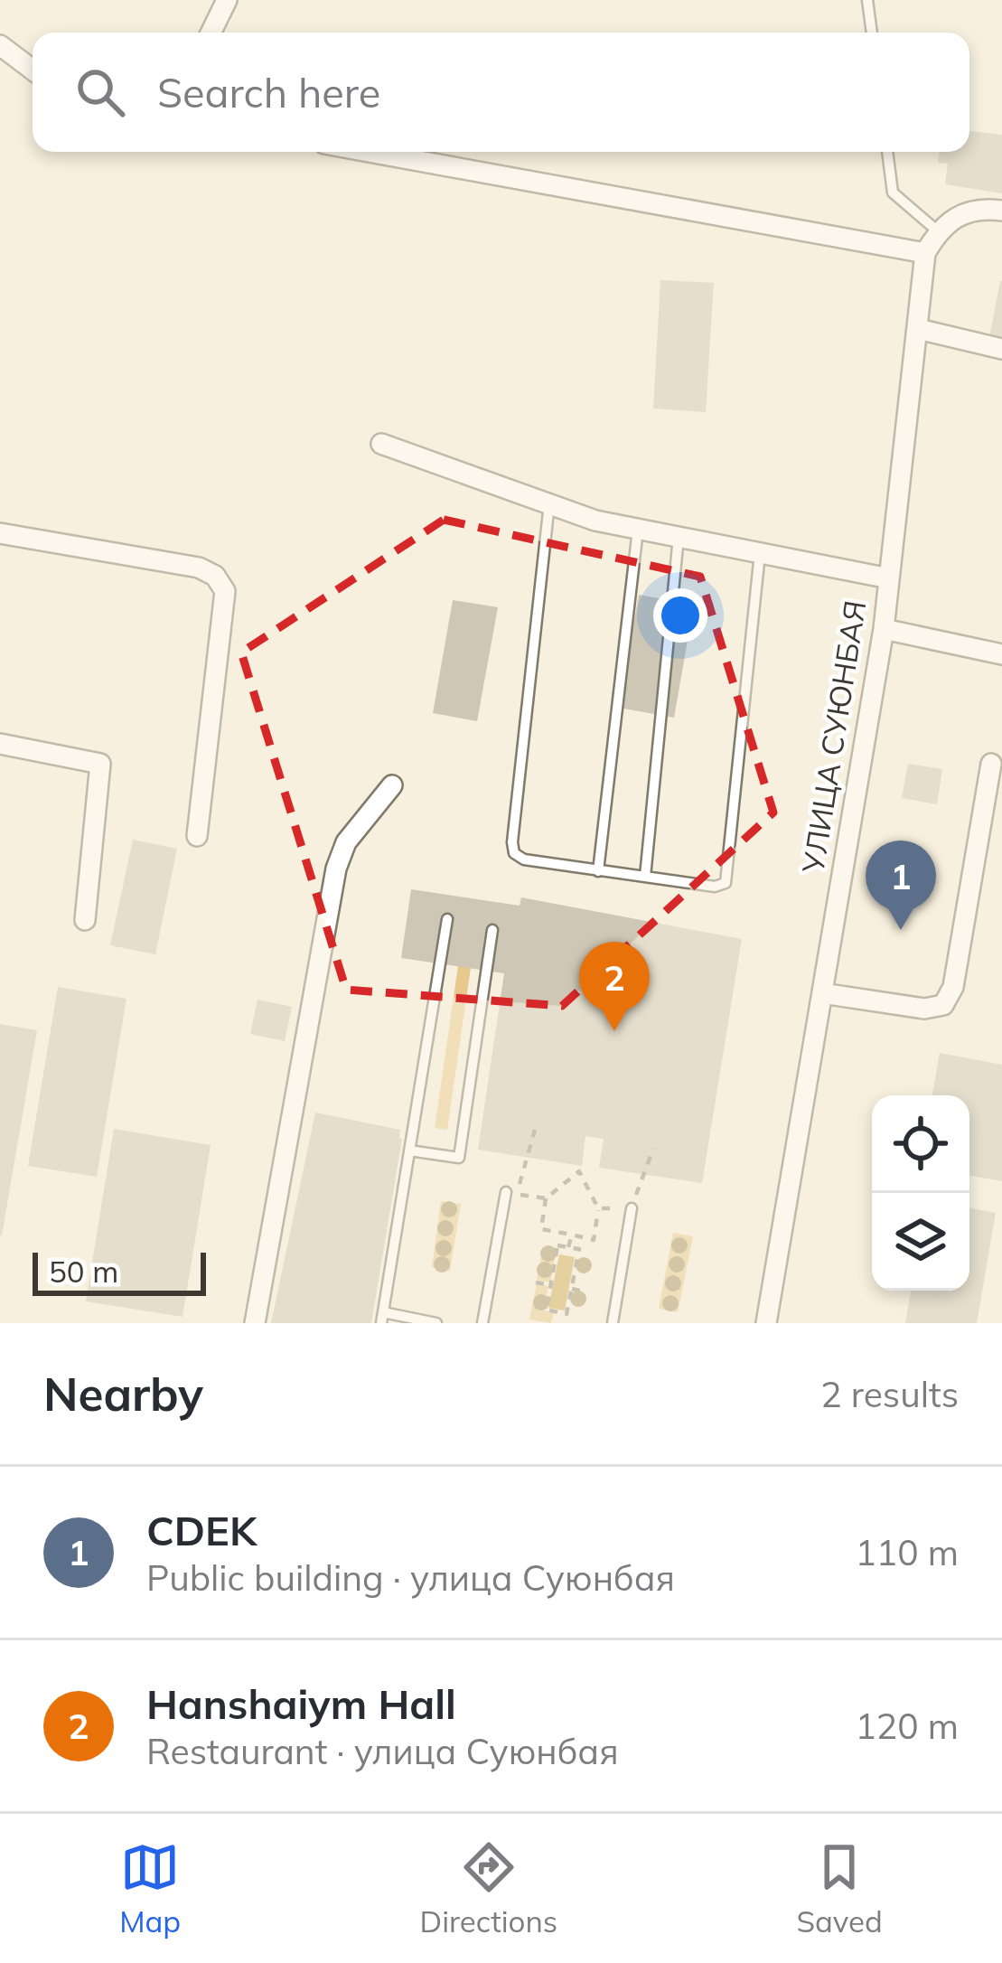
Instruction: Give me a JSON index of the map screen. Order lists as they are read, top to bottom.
{
  "streets": {
    "street": ["УЛИЦА СУЮНБАЯ"]
  },
  "scale_bar": "50 m",
  "page": {
    "search": "Search here",
    "pins": ["1", "2"],
    "scale": "50 m",
    "heading": ["Nearby", "2 results"],
    "list": [
      {
        "mark": "1",
        "name": "CDEK",
        "note": "Public building · улица Суюнбая",
        "value": "110 m"
      },
      {
        "mark": "2",
        "name": "Hanshaiym Hall",
        "note": "Restaurant · улица Суюнбая",
        "value": "120 m"
      }
    ],
    "nav": ["Map", "Directions", "Saved"]
  }
}
